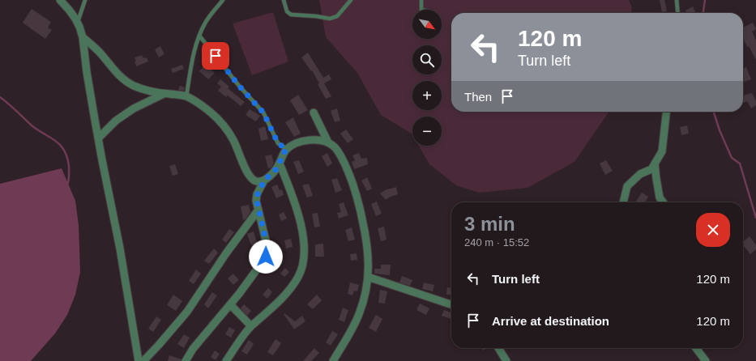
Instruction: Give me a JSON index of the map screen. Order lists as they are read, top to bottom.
{
  "north": "bottom right",
  "page": {
    "map_buttons": ["+", "−"],
    "turn": ["120 m", "Turn left"],
    "then": "Then",
    "heading": ["3 min", "240 m · 15:52"],
    "list": [
      {
        "name": "Turn left",
        "value": "120 m"
      },
      {
        "name": "Arrive at destination",
        "value": "120 m"
      }
    ]
  }
}
